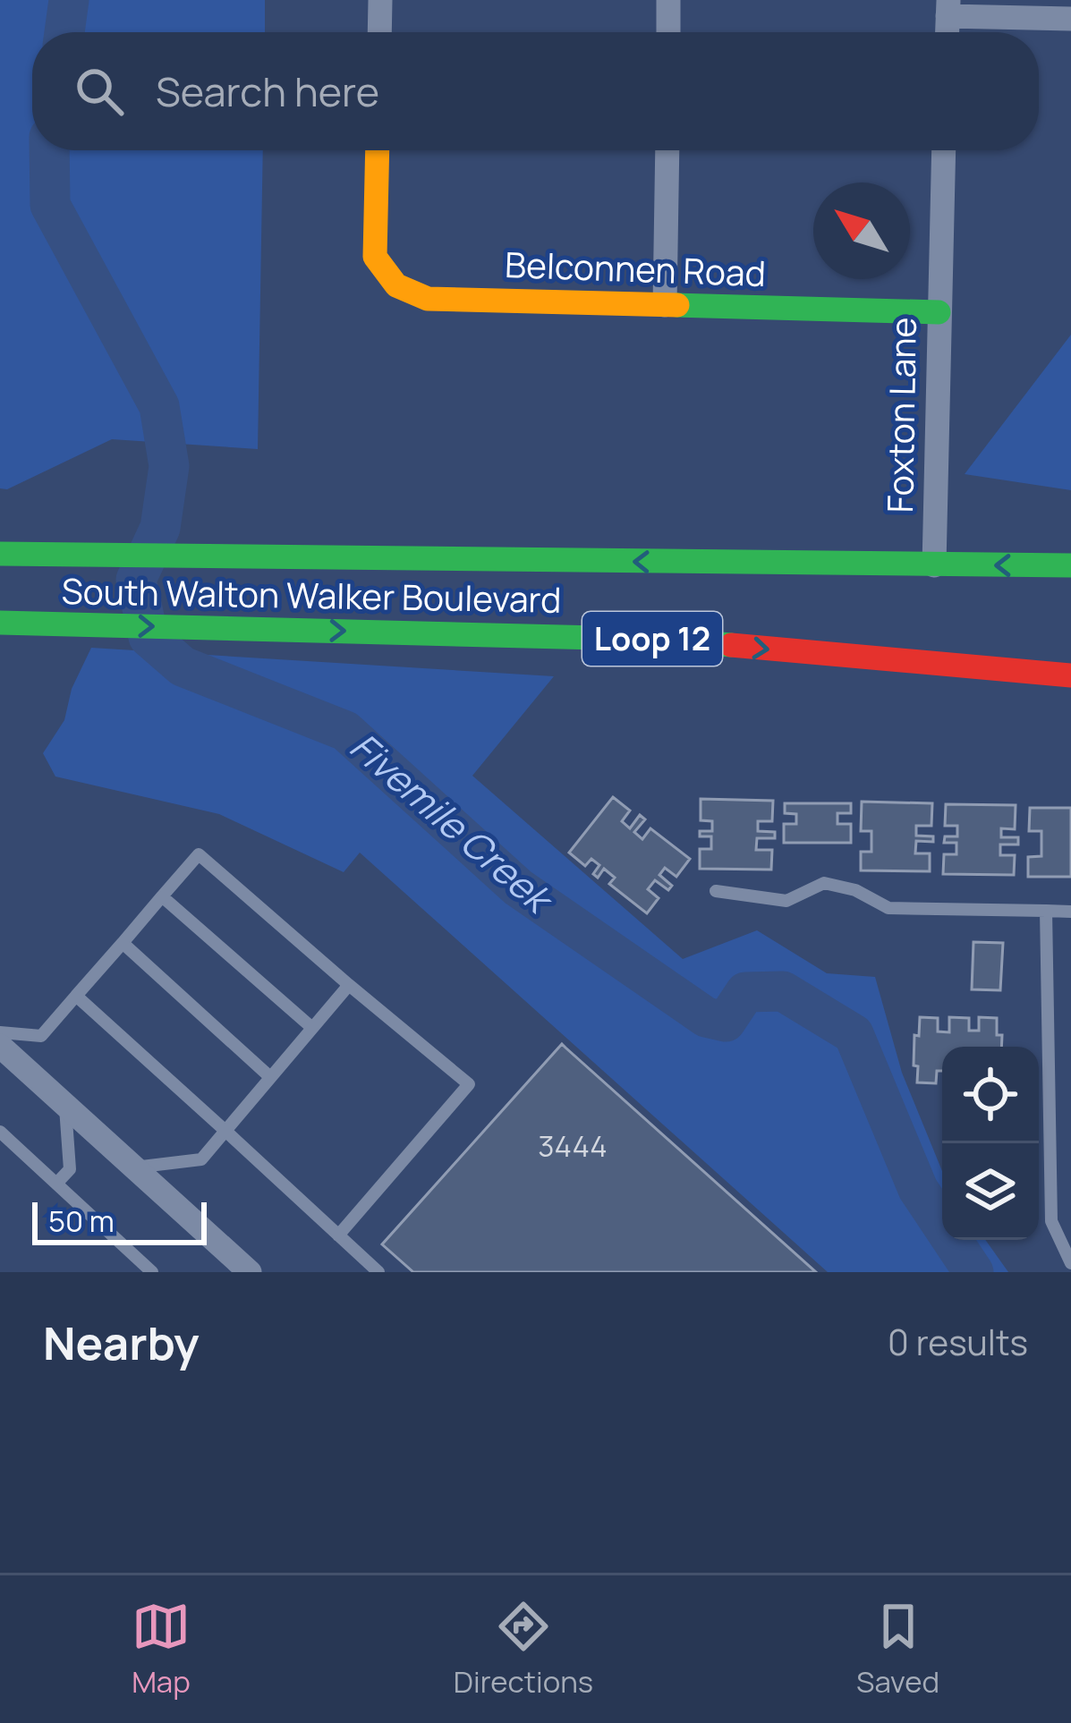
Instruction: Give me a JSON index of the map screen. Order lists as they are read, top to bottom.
{
  "streets": {
    "main road": ["Belconnen Road", "South Walton Walker Boulevard", "Loop 12"],
    "street": ["Foxton Lane"]
  },
  "crossings": [
    ["Belconnen Road", "Foxton Lane"],
    ["Foxton Lane", "South Walton Walker Boulevard"]
  ],
  "water": ["Fivemile Creek"],
  "house_numbers": ["3444"],
  "scale_bar": "50 m",
  "north": "top left",
  "page": {
    "search": "Search here",
    "scale": "50 m",
    "heading": ["Nearby", "0 results"],
    "nav": ["Map", "Directions", "Saved"]
  }
}
